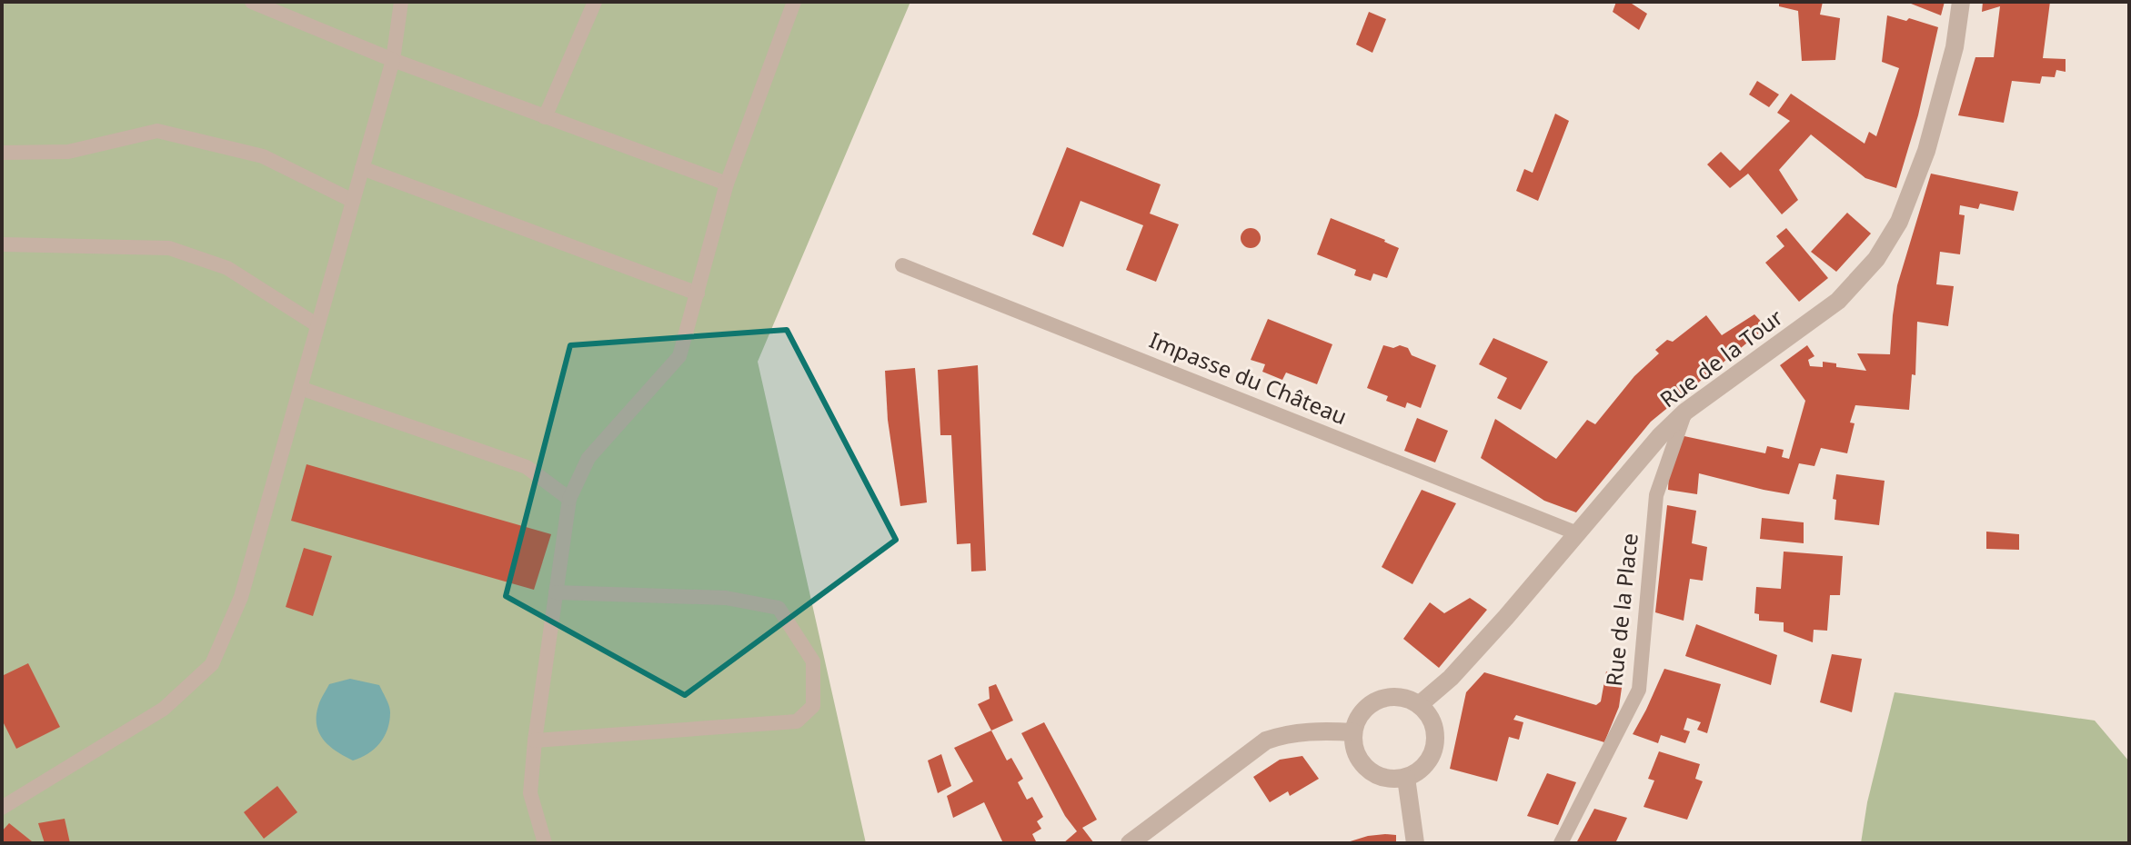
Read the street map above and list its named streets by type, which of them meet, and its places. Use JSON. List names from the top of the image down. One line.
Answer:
{"streets":{"street":["Rue de la Tour"],"lane":["Impasse du Château","Rue de la Place"]},"crossings":[["Rue de la Tour","Impasse du Château"],["Rue de la Tour","Rue de la Place"]]}
